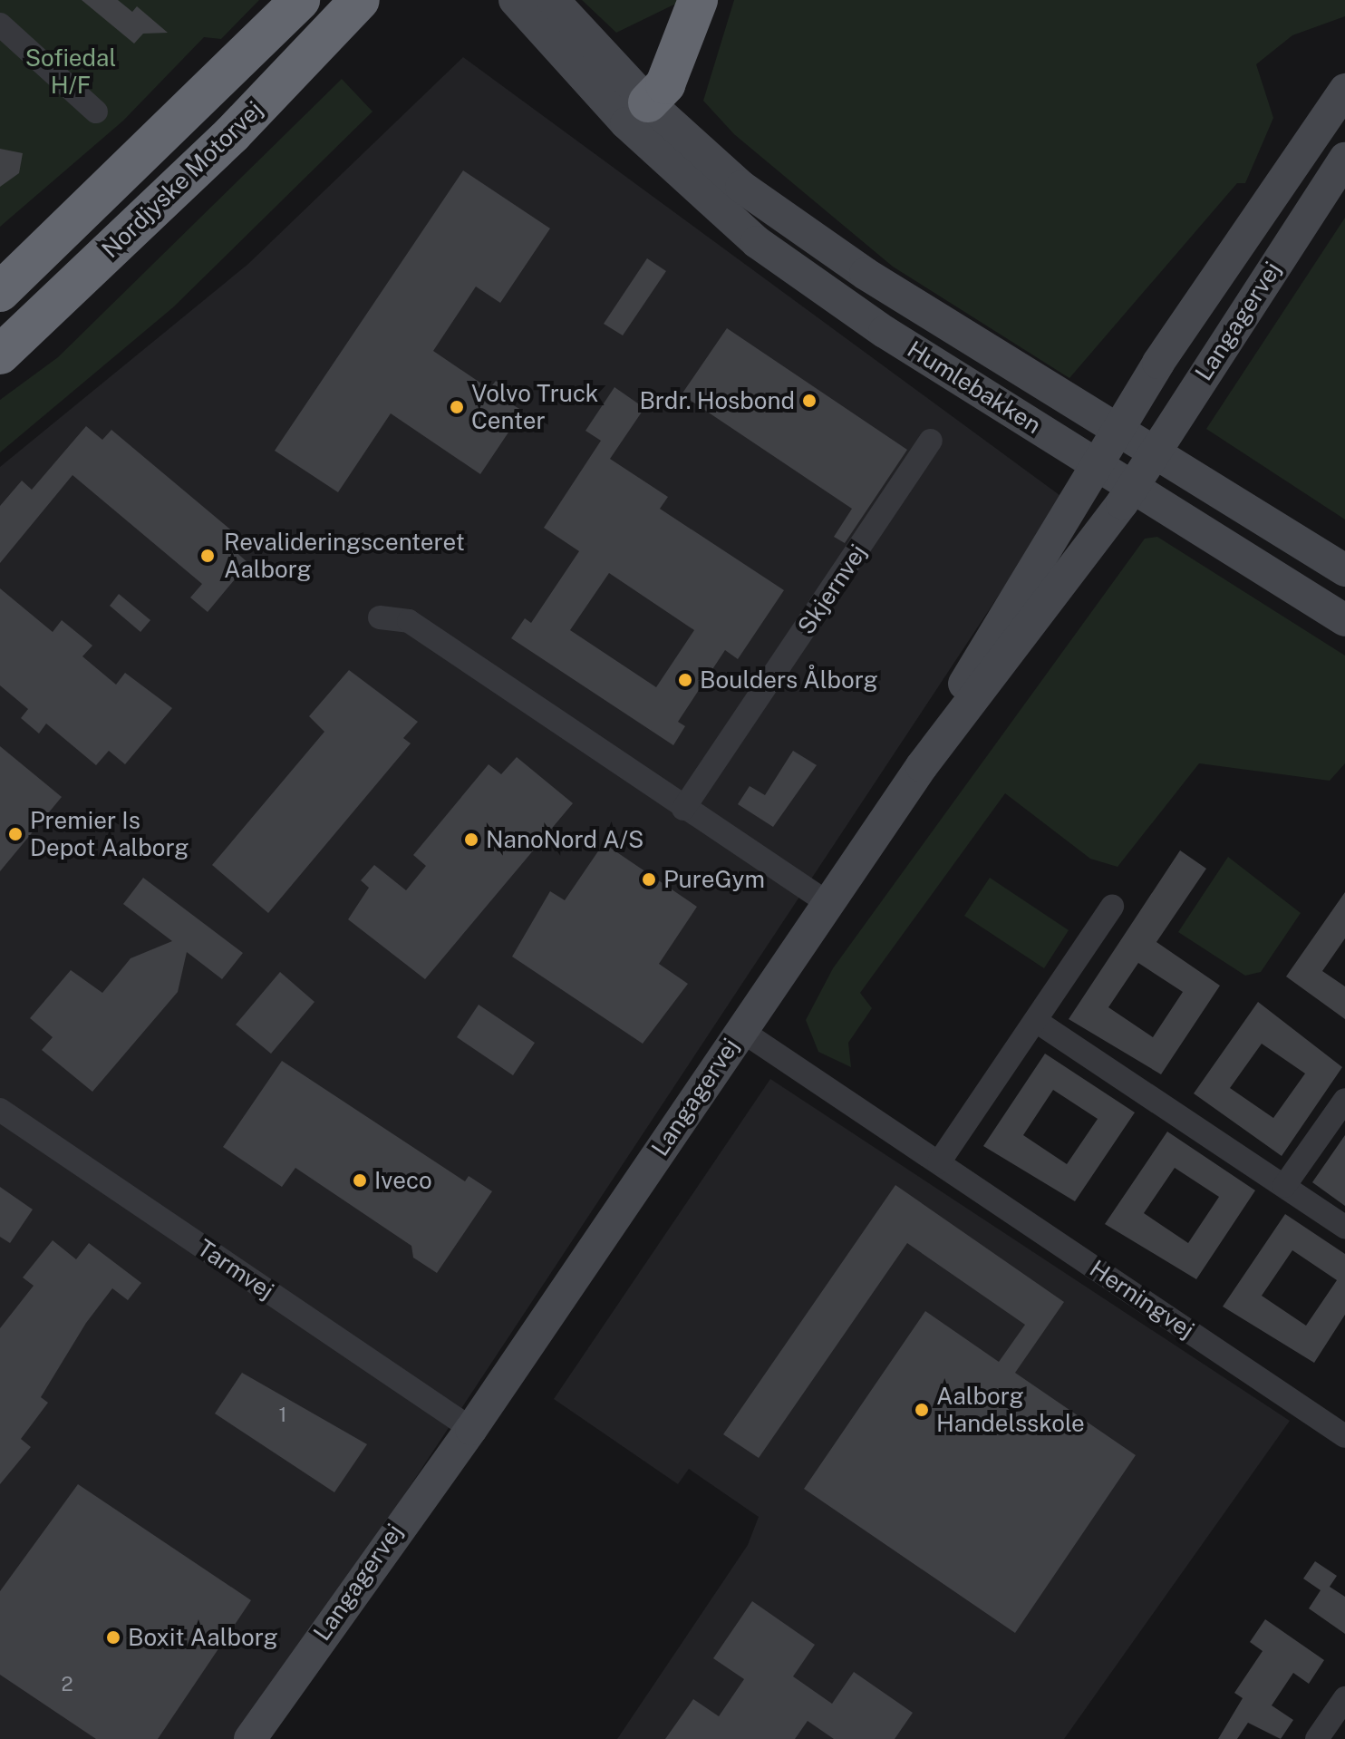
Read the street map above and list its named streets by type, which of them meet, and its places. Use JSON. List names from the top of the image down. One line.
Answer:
{"streets":{"highway":["Nordjyske Motorvej"],"street":["Langagervej","Humlebakken","Skjernvej","Tarmvej","Herningvej"]},"crossings":[["Langagervej","Humlebakken"],["Langagervej","Tarmvej"],["Langagervej","Herningvej"]],"parks":["Sofiedal H/F"],"places":["Brdr. Hosbond","Volvo Truck Center","Revalideringscenteret Aalborg","Boulders Ålborg","Premier Is Depot Aalborg","NanoNord A/S","PureGym","Iveco","Aalborg Handelsskole","Boxit Aalborg"],"house_numbers":["1","2"]}
